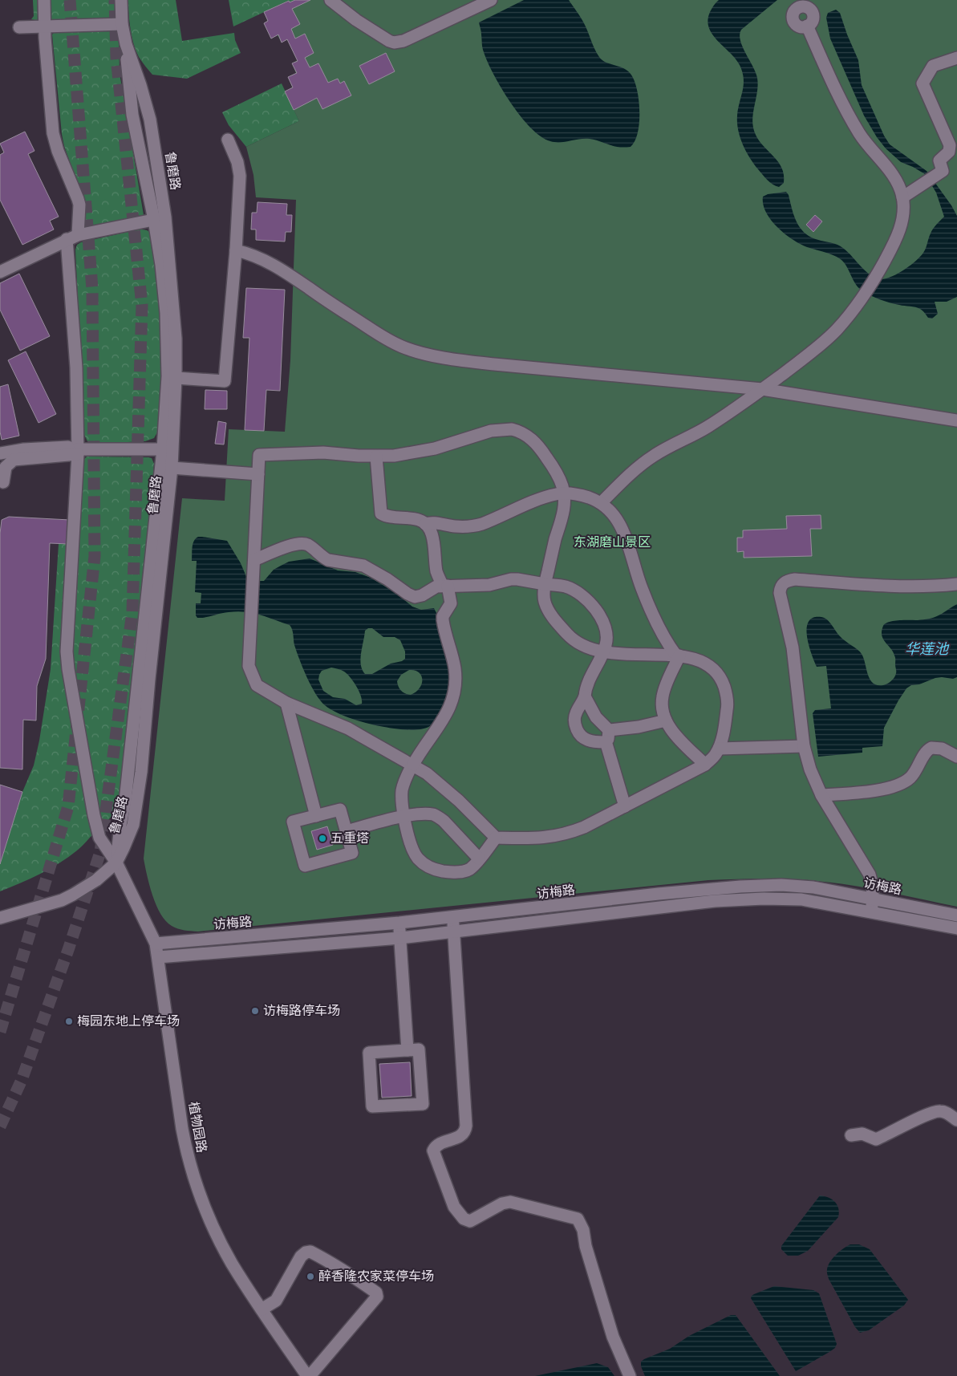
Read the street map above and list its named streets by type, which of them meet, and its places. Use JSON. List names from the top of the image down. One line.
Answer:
{"streets":{"street":["鲁磨路","访梅路","植物园路"]},"crossings":[["鲁磨路","植物园路"],["访梅路","植物园路"]],"water":["华莲池"],"parks":["东湖磨山景区"],"places":["五重塔","访梅路停车场","梅园东地上停车场","醉香隆农家菜停车场"]}
